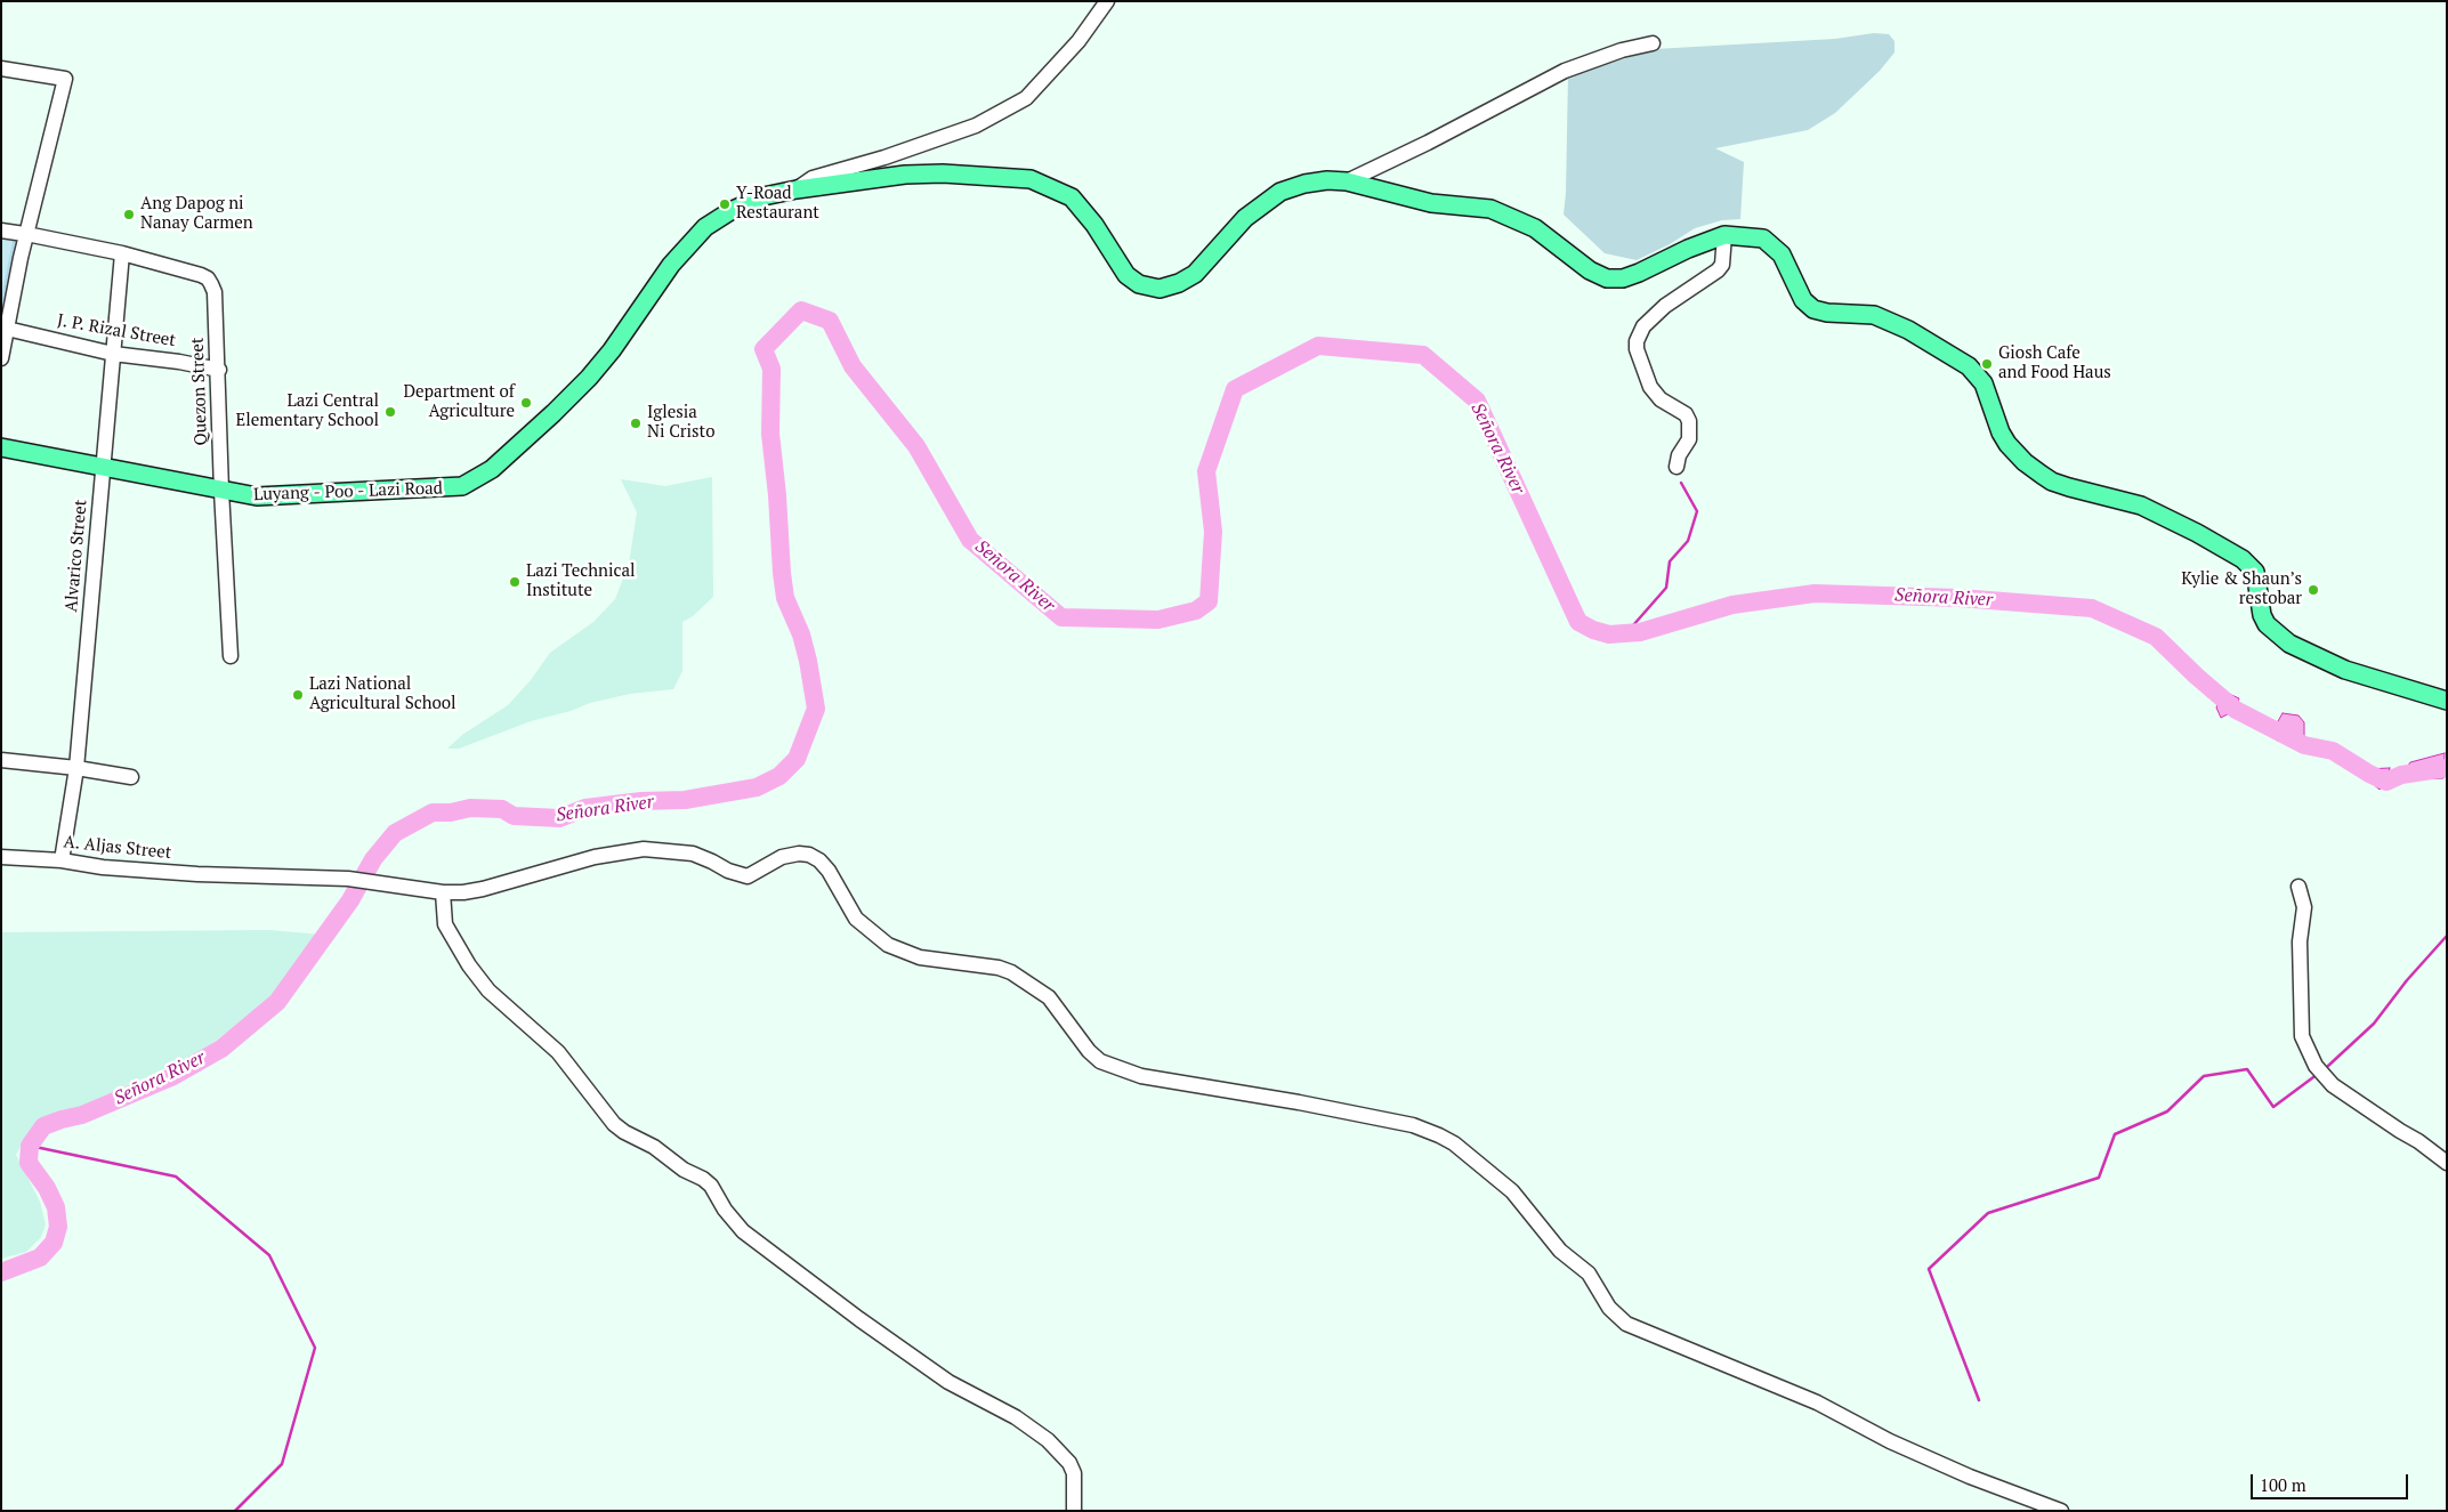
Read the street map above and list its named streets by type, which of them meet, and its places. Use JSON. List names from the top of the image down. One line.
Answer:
{"streets":{"main road":["Luyang - Poo - Lazi Road"],"street":["J. P. Rizal Street","Quezon Street","Alvarico Street","A. Aljas Street"]},"crossings":[["J. P. Rizal Street","Quezon Street"],["J. P. Rizal Street","Alvarico Street"],["Quezon Street","Luyang - Poo - Lazi Road"],["Quezon Street","Alvarico Street"],["Luyang - Poo - Lazi Road","Alvarico Street"],["Alvarico Street","A. Aljas Street"]],"water":["Señora River"],"places":["Y-Road Restaurant","Ang Dapog ni Nanay Carmen","Giosh Cafe and Food Haus","Department of Agriculture","Lazi Central Elementary School","Iglesia Ni Cristo","Lazi Technical Institute","Kylie & Shaun’s restobar","Lazi National Agricultural School"],"scale_bar":"100 m"}
